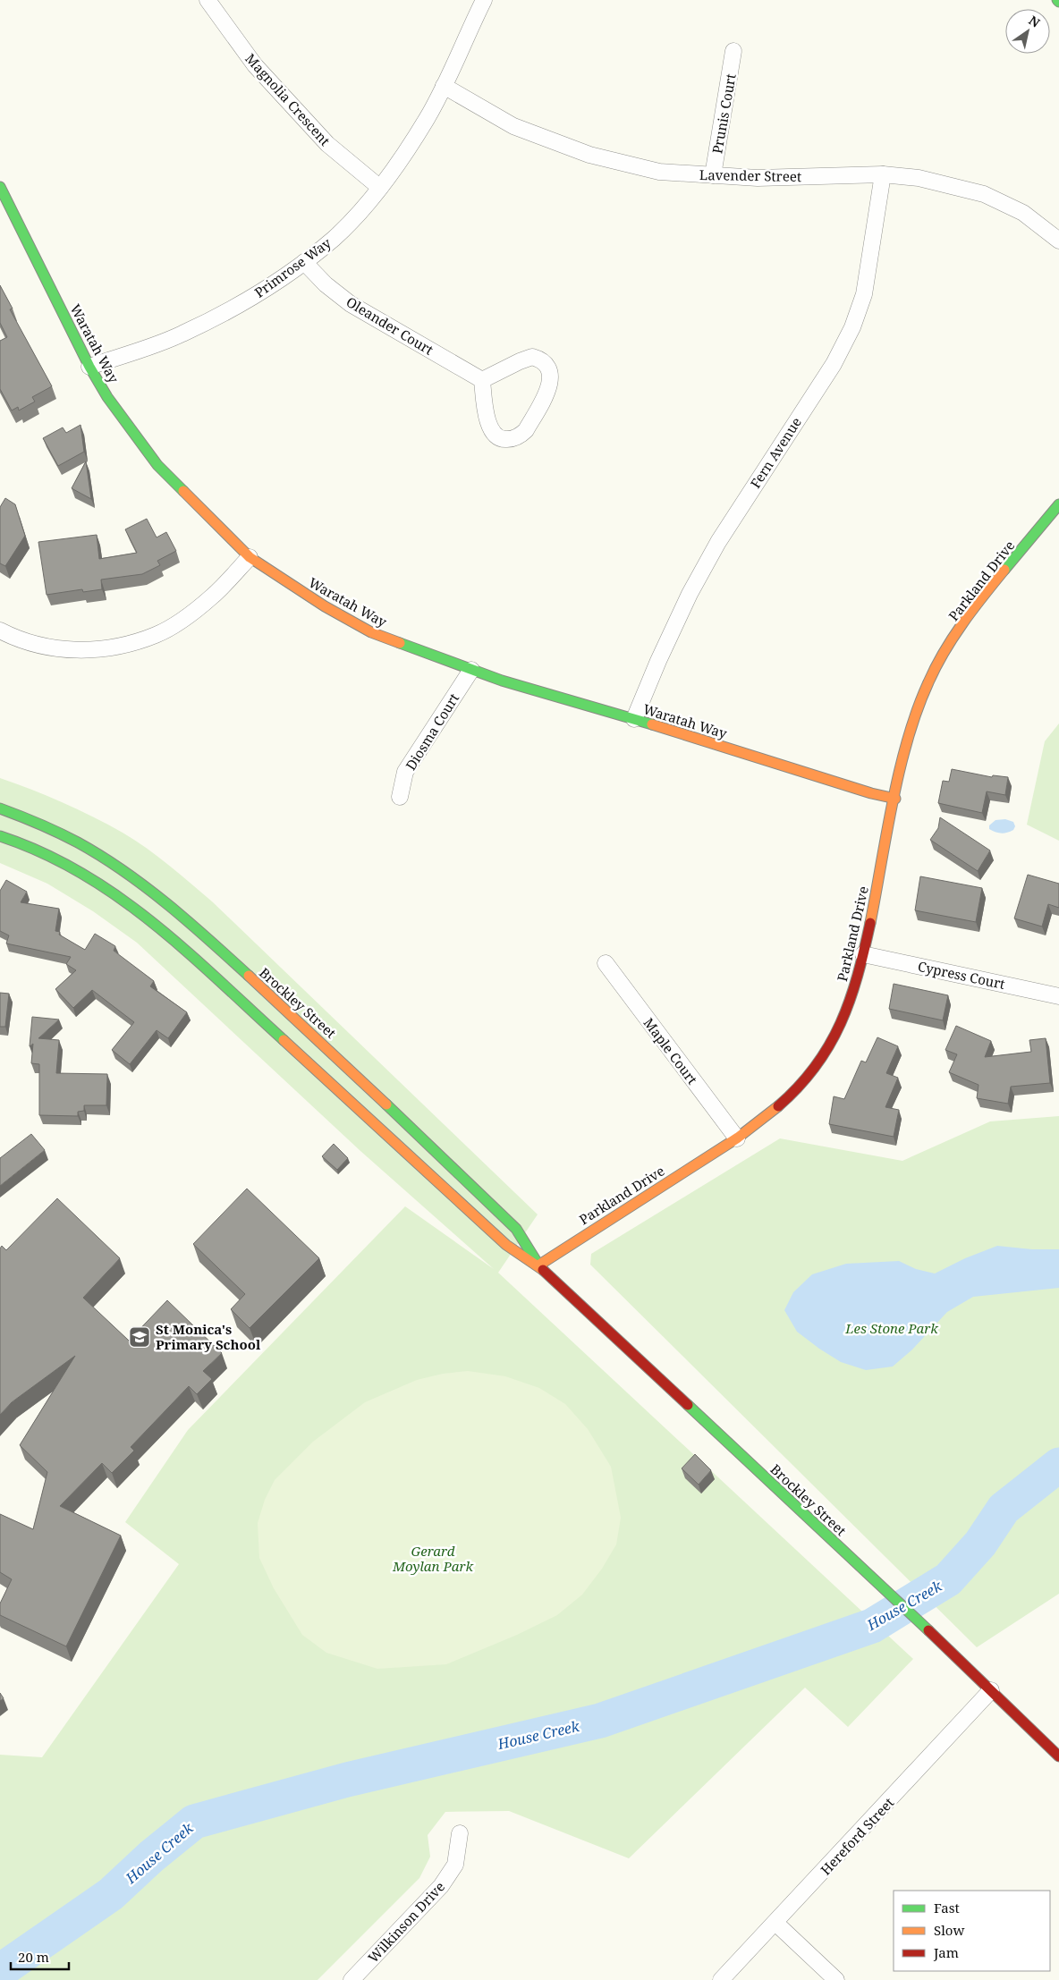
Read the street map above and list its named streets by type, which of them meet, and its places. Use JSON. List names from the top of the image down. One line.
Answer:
{"streets":{"main road":["Waratah Way","Parkland Drive","Brockley Street"],"street":["Magnolia Crescent","Prunis Court","Lavender Street","Primrose Way","Oleander Court","Fern Avenue","Diosma Court","Cypress Court","Maple Court","Hereford Street","Wilkinson Drive"]},"crossings":[["Magnolia Crescent","Primrose Way"],["Prunis Court","Lavender Street"],["Lavender Street","Primrose Way"],["Lavender Street","Fern Avenue"],["Primrose Way","Oleander Court"],["Primrose Way","Waratah Way"],["Waratah Way","Fern Avenue"],["Waratah Way","Parkland Drive"],["Waratah Way","Diosma Court"],["Parkland Drive","Cypress Court"],["Parkland Drive","Brockley Street"],["Parkland Drive","Maple Court"],["Brockley Street","Hereford Street"]],"water":["House Creek"],"parks":["Les Stone Park","Gerard Moylan Park"],"places":{"school or university":["St Monica's Primary School"]},"legend":["Fast","Slow","Jam"],"scale_bar":"20 m","north":"top right"}
